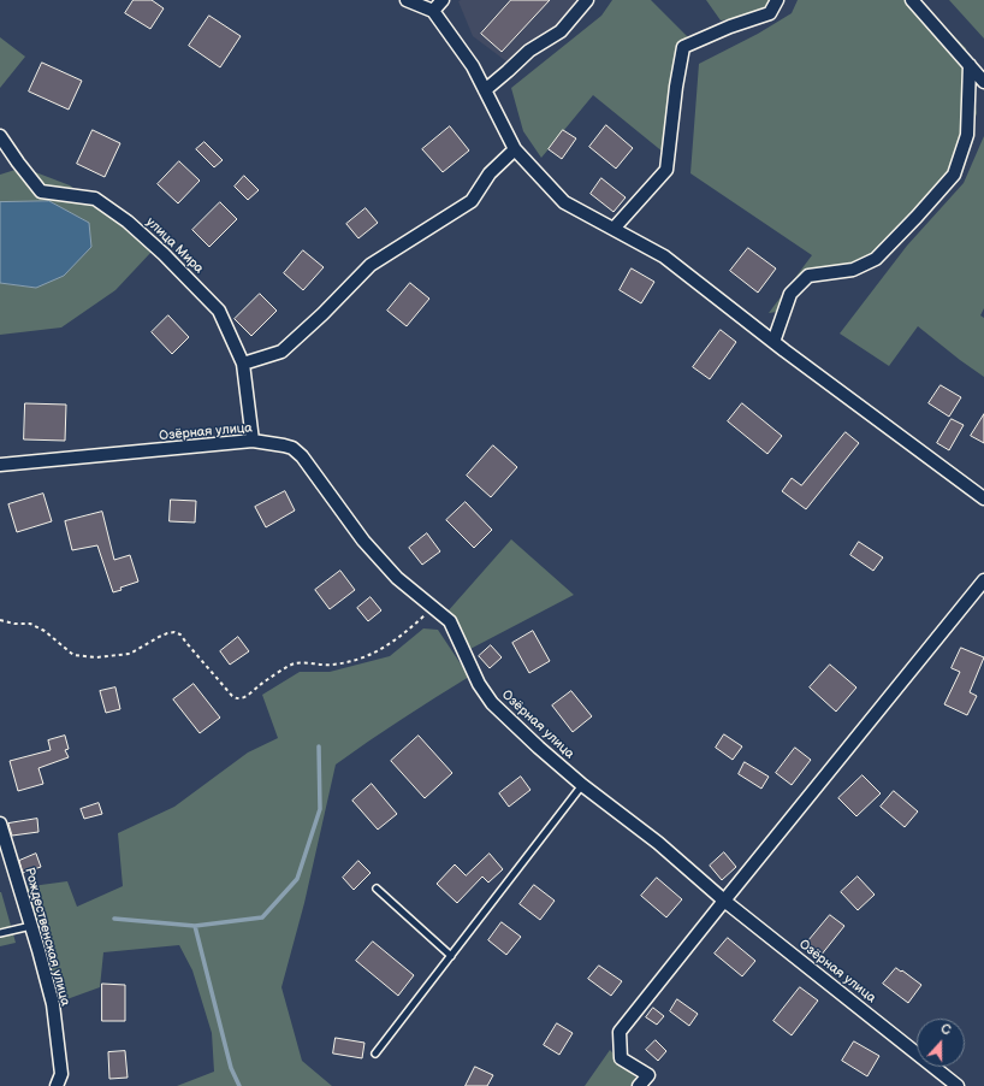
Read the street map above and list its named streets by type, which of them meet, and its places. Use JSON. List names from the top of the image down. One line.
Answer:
{"streets":{"street":["улица Мира","Озёрная улица","Рождественская улица"]},"crossings":[["улица Мира","Озёрная улица"]],"north":"top"}
